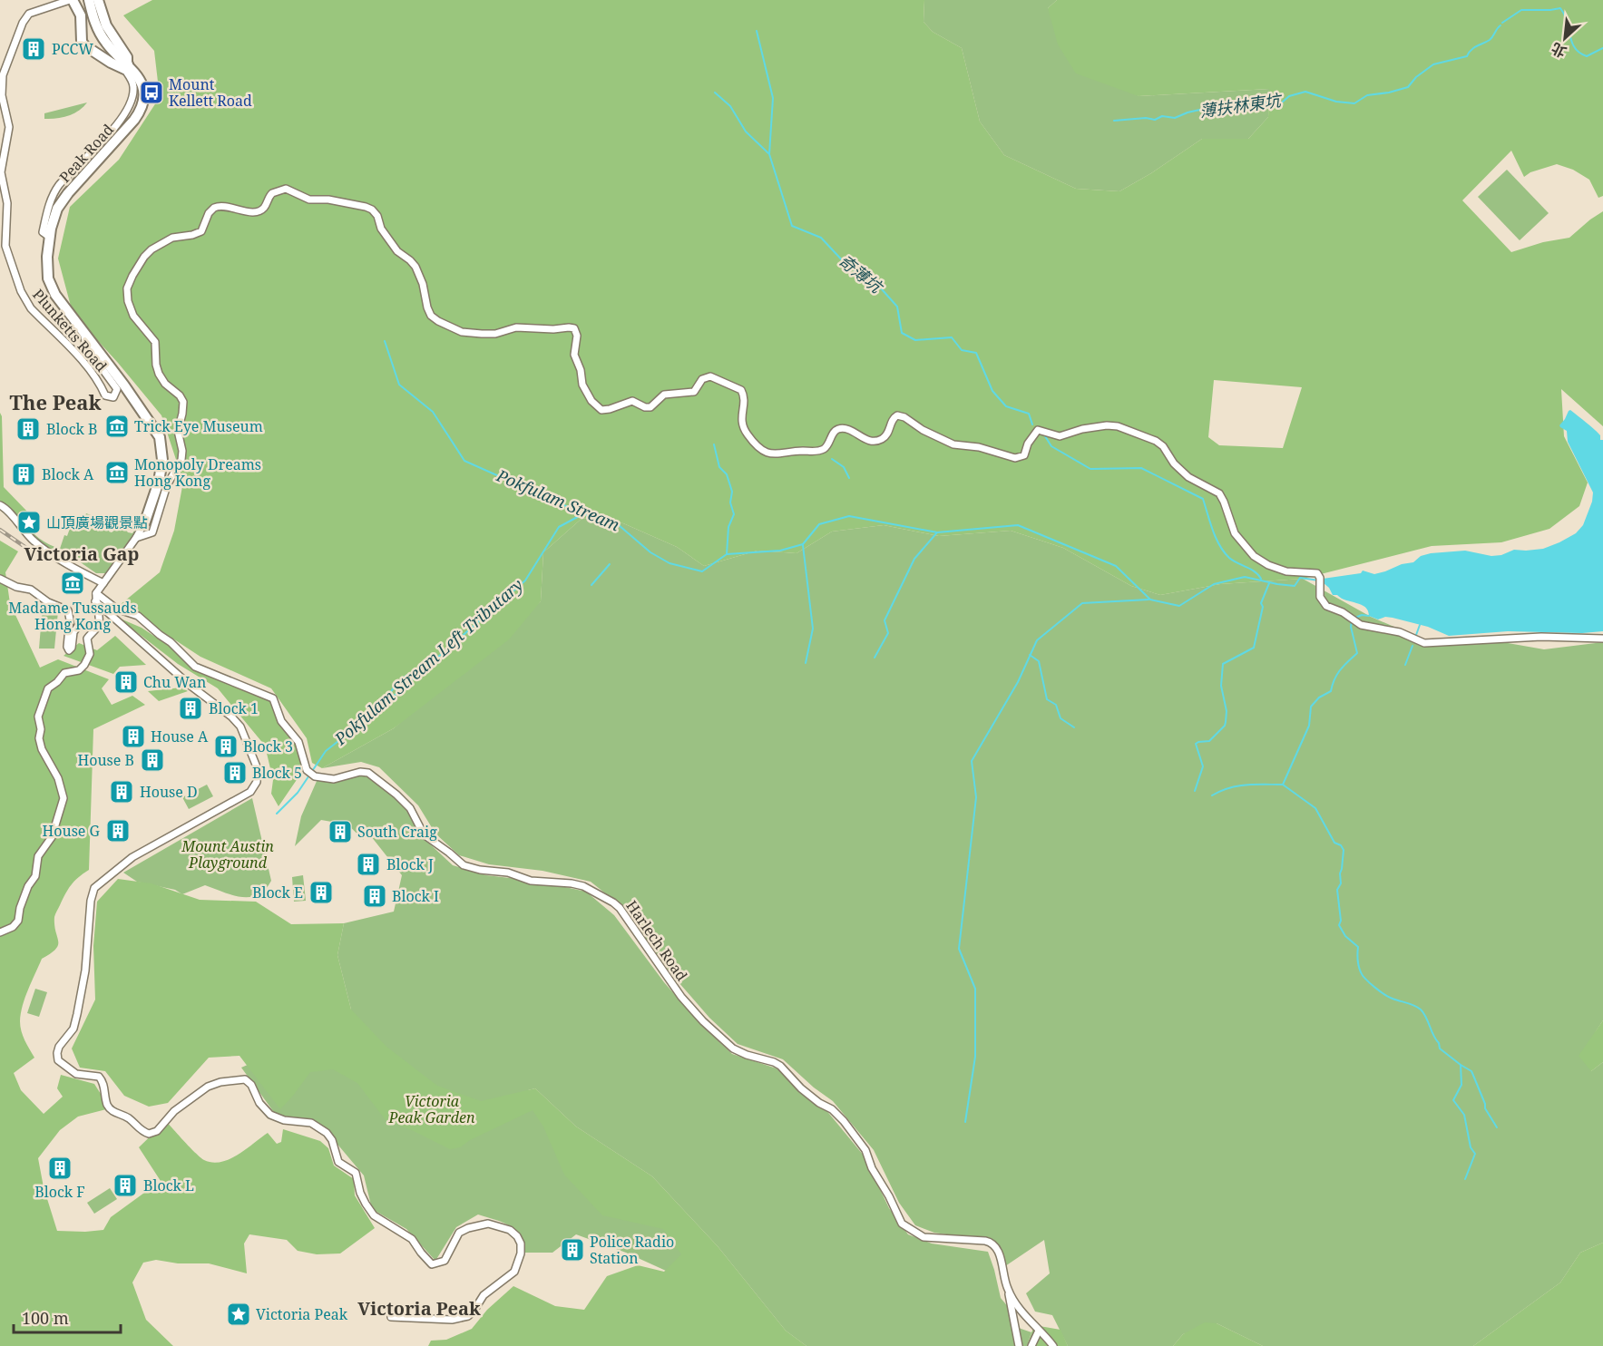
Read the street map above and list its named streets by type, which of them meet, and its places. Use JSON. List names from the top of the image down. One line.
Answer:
{"streets":{"main road":["Peak Road"],"street":["Plunketts Road","Harlech Road"]},"crossings":[["Peak Road","Plunketts Road"],["Peak Road","Harlech Road"]],"districts":["The Peak","Victoria Gap","Victoria Peak"],"water":["薄扶林東坑","奇薄坑","Pokfulam Stream","Pokfulam Stream Left Tributary"],"parks":["Mount Austin Playground","Victoria Peak Garden"],"places":{"building":["PCCW","Block B","Block A","Chu Wan","Block 1","House A","Block 3","House B","Block 5","House D","House G","South Craig","Block J","Block E","Block I","Block F","Block L","Police Radio Station"],"bus stop":["Mount Kellett Road"],"museum":["Trick Eye Museum","Monopoly Dreams Hong Kong","Madame Tussauds Hong Kong"],"place":["山頂廣場觀景點","Victoria Peak"]},"scale_bar":"100 m","north":"bottom left"}
